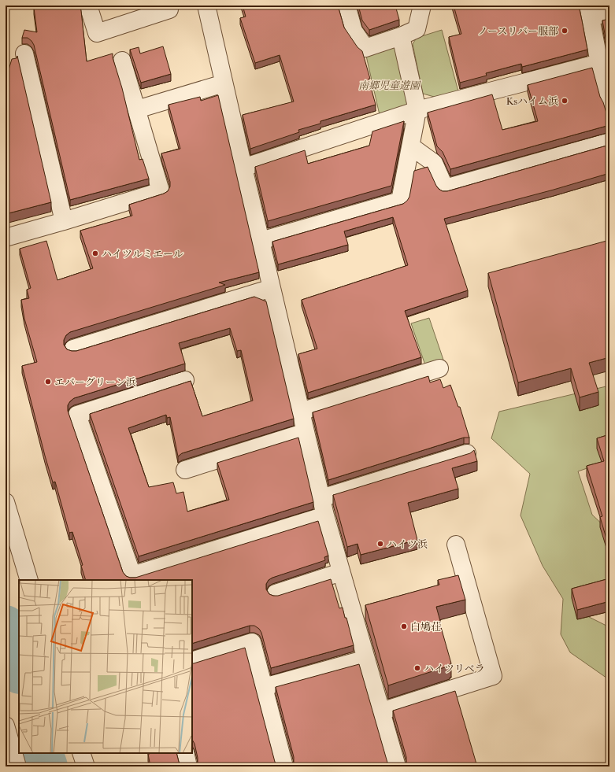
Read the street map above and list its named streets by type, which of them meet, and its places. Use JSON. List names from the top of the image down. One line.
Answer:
{"parks":["南郷児童遊園"],"places":["ノースリバー服部","Ksハイム浜","ハイツルミエール","エバーグリーン浜","ハイツ浜","白鳩荘","ハイツリベラ"]}
